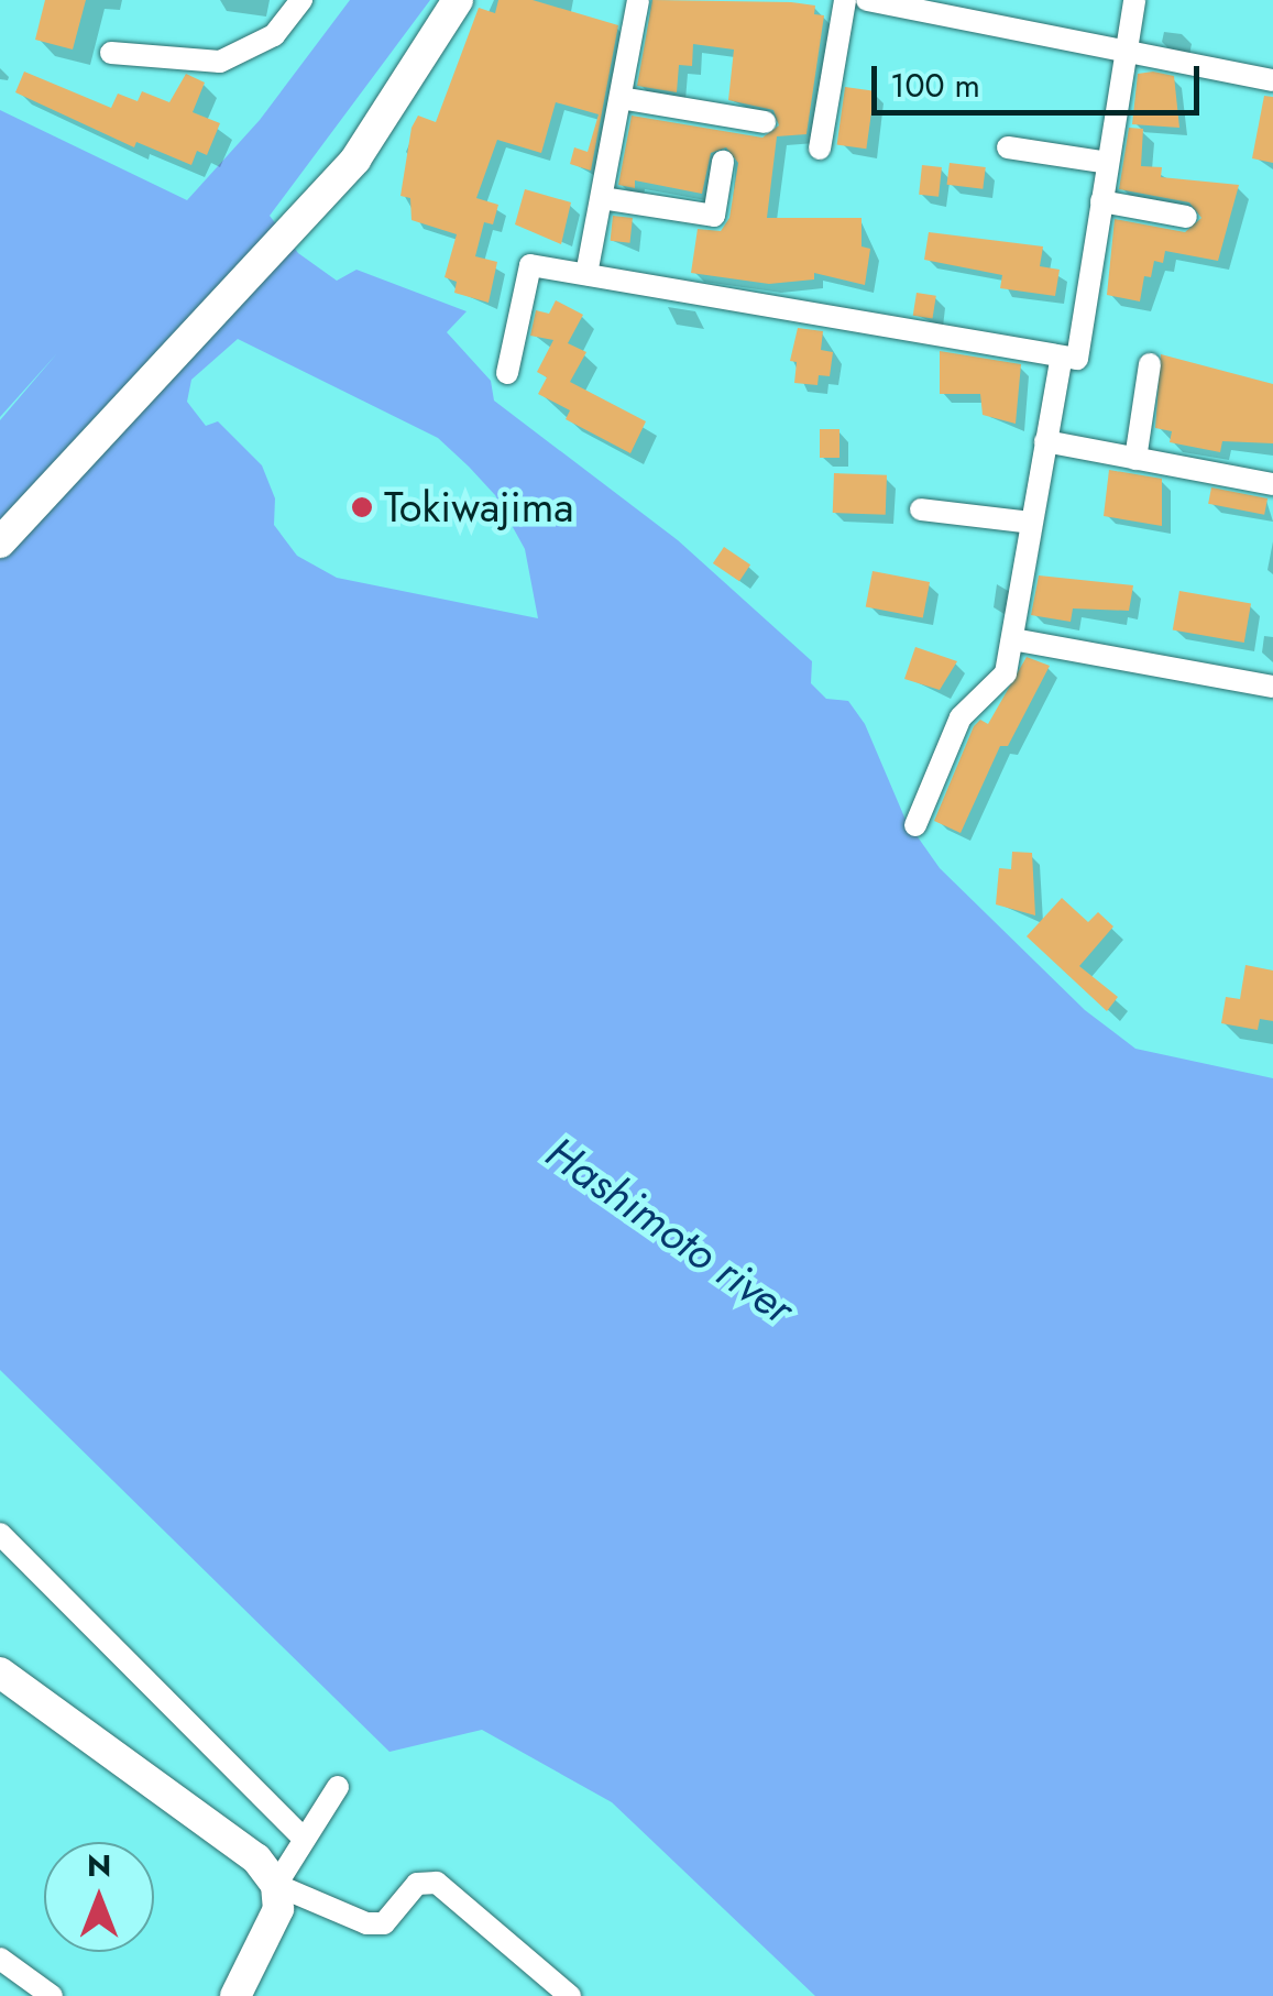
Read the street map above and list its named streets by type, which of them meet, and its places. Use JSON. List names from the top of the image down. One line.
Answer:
{"water":["Hashimoto river"],"places":["Tokiwajima"],"scale_bar":"100 m","north":"top"}
